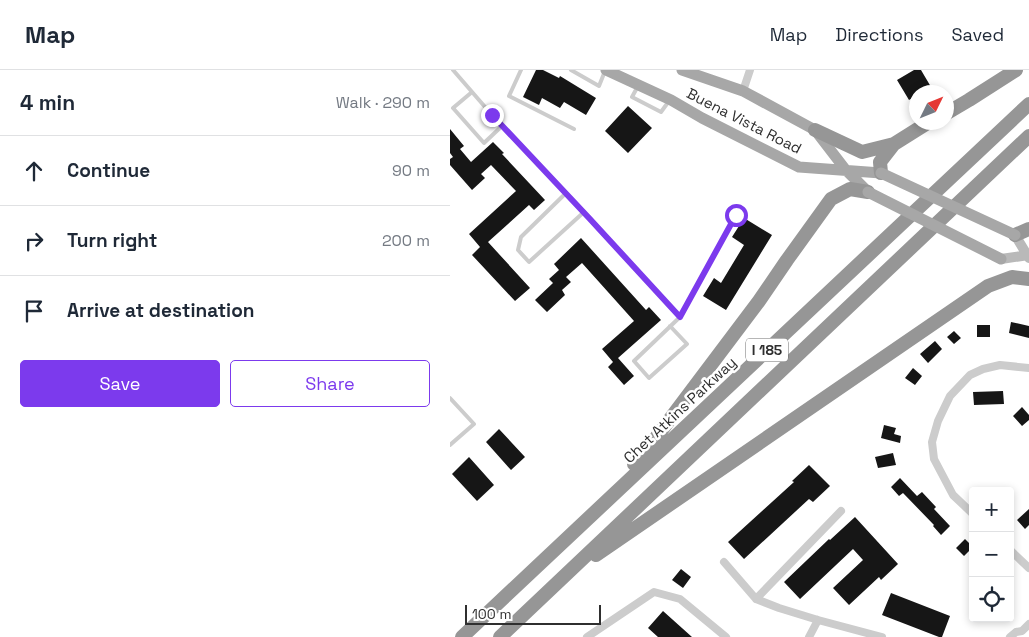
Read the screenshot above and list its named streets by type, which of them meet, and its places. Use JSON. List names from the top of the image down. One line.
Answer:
{"streets":{"highway":["I 185","Chet Atkins Parkway"],"main road":["Buena Vista Road"]},"scale_bar":"100 m","north":"top right","page":{"header":"Map","nav":["Map","Directions","Saved"],"heading":["4 min","Walk · 290 m"],"list":[["Continue","90 m"],["Turn right","200 m"],"Arrive at destination"],"buttons":["Save","Share"],"map_buttons":["+","−"],"scale":"100 m"}}
